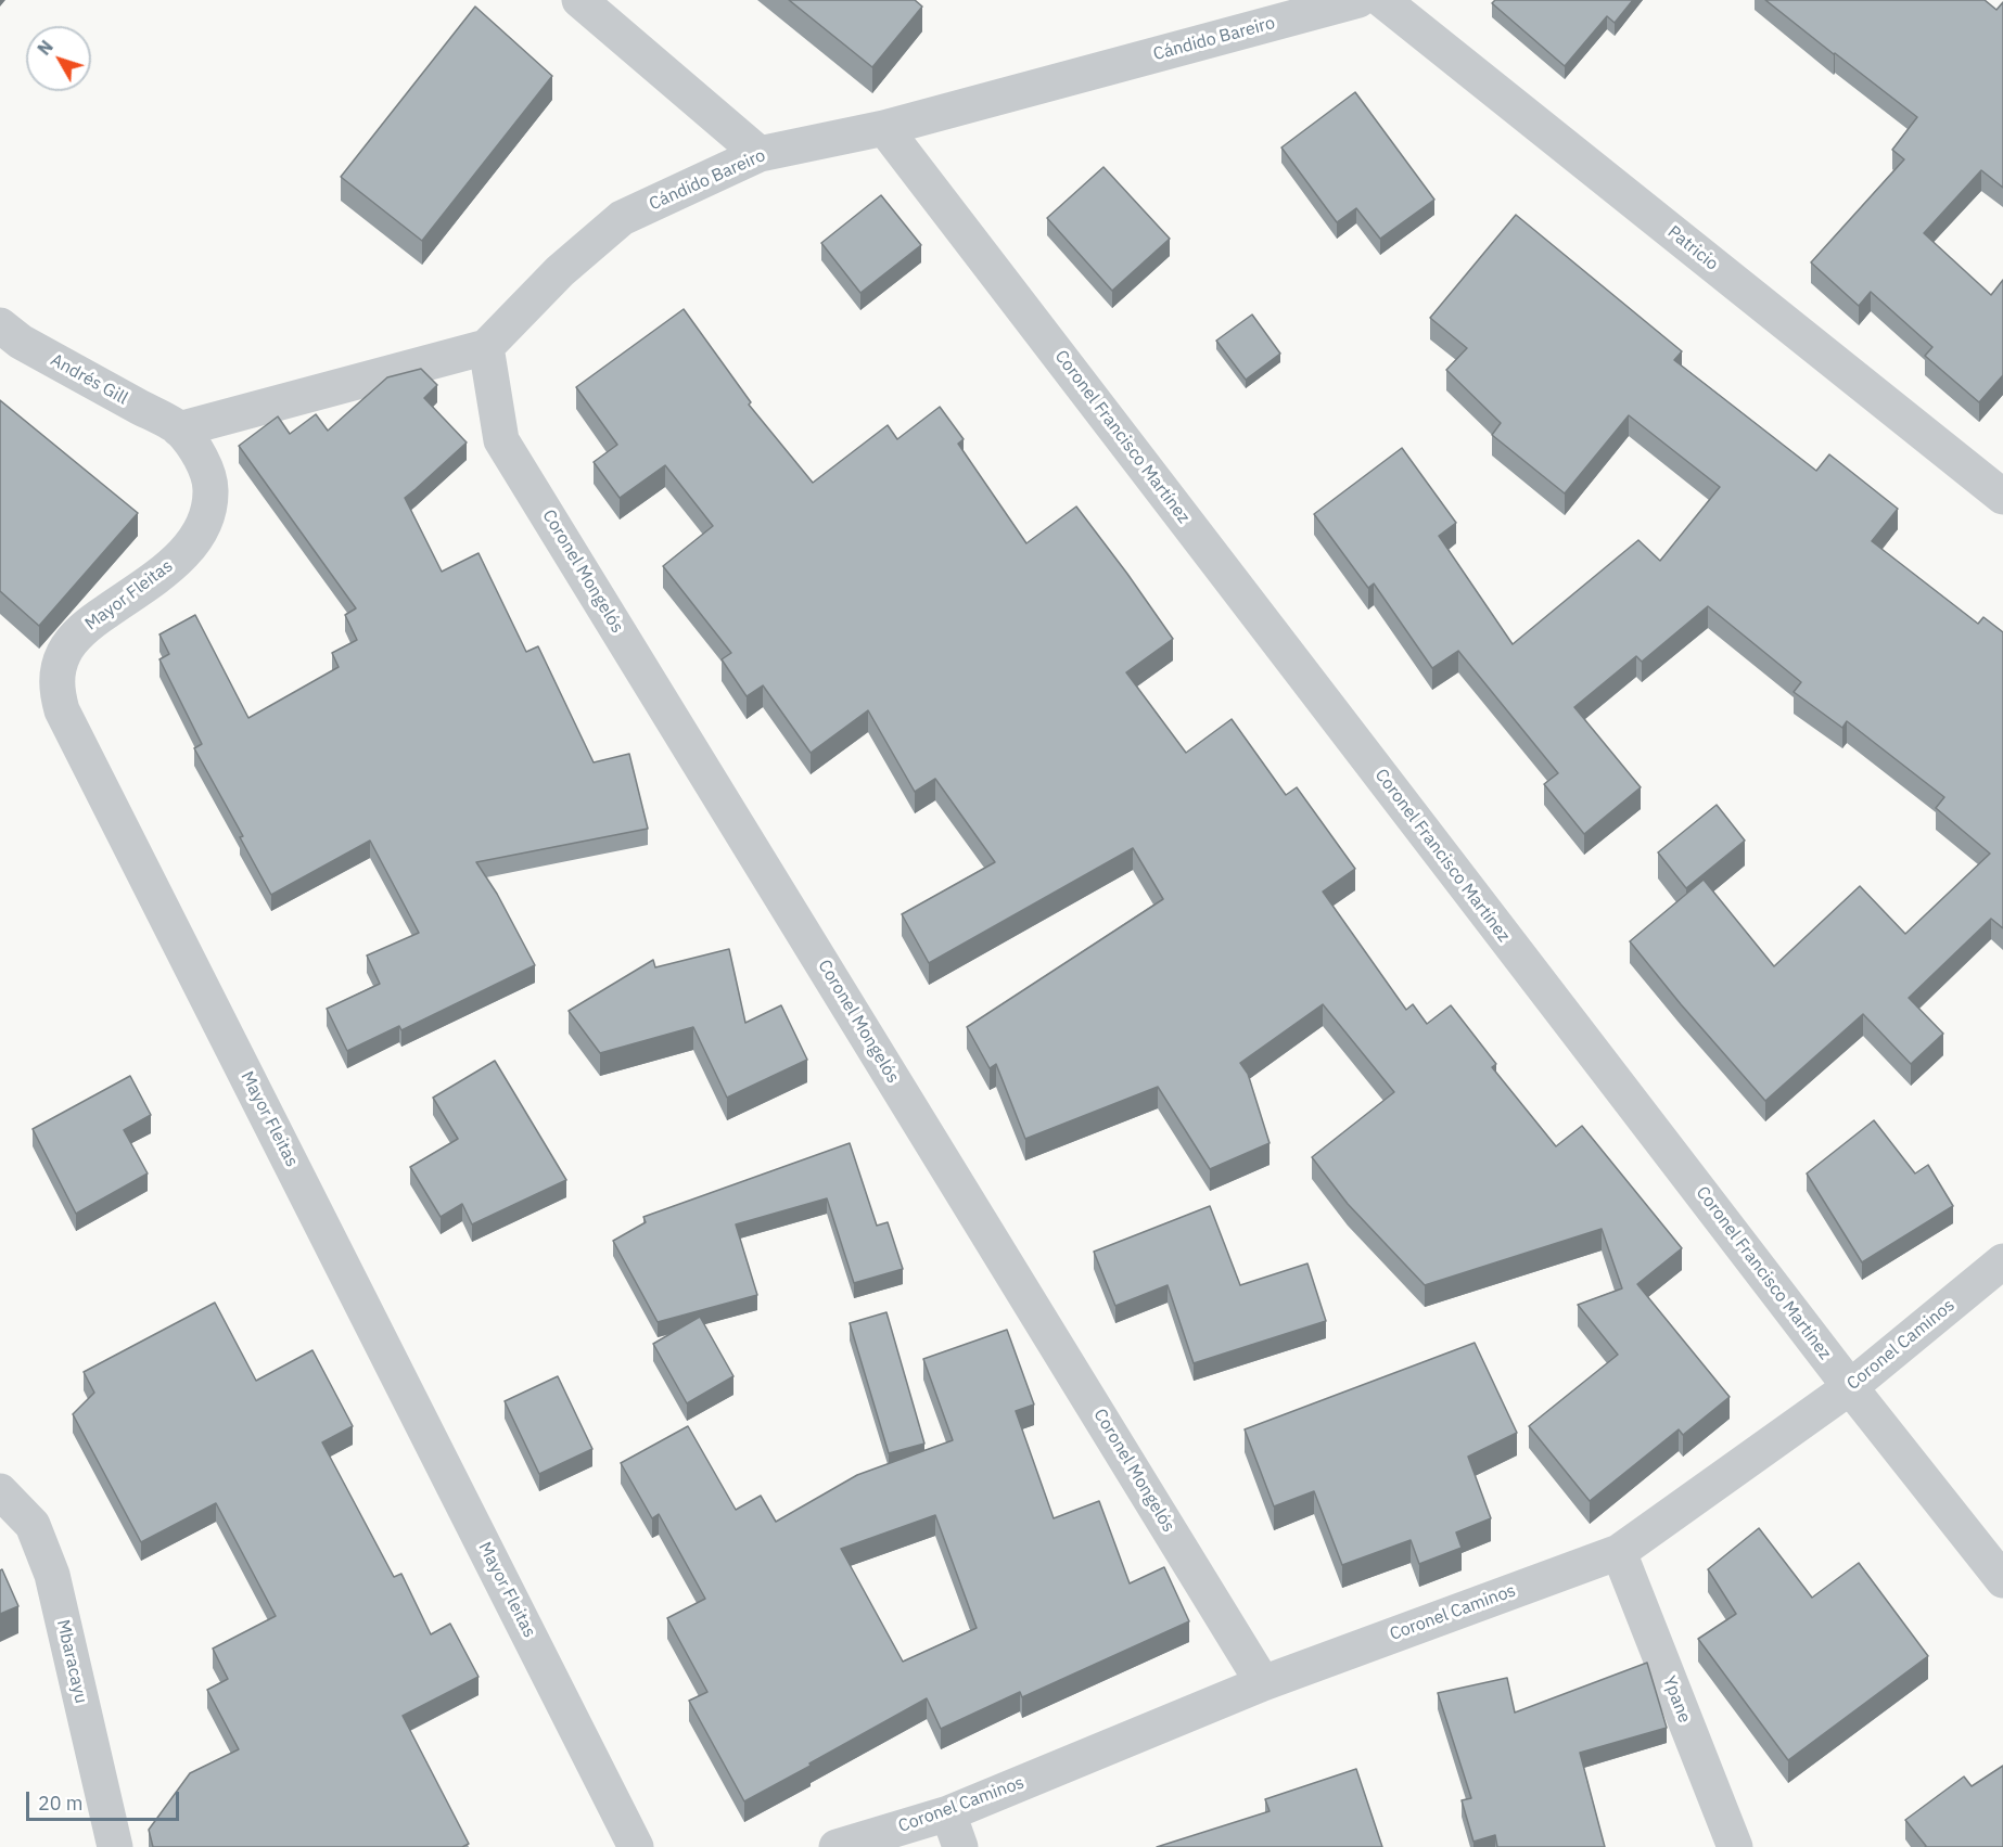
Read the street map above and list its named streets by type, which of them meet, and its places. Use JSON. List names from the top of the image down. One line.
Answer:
{"streets":{"street":["Cándido Bareiro","Patricio","Andrés Gill","Coronel Francisco Martínez","Coronel Mongelós","Mayor Fleitas","Coronel Caminos","Mbaracayu","Ypane"]},"crossings":[["Cándido Bareiro","Coronel Francisco Martínez"],["Cándido Bareiro","Coronel Mongelós"],["Andrés Gill","Mayor Fleitas"],["Coronel Francisco Martínez","Coronel Caminos"],["Coronel Mongelós","Coronel Caminos"],["Coronel Caminos","Ypane"]],"scale_bar":"20 m","north":"top left"}
